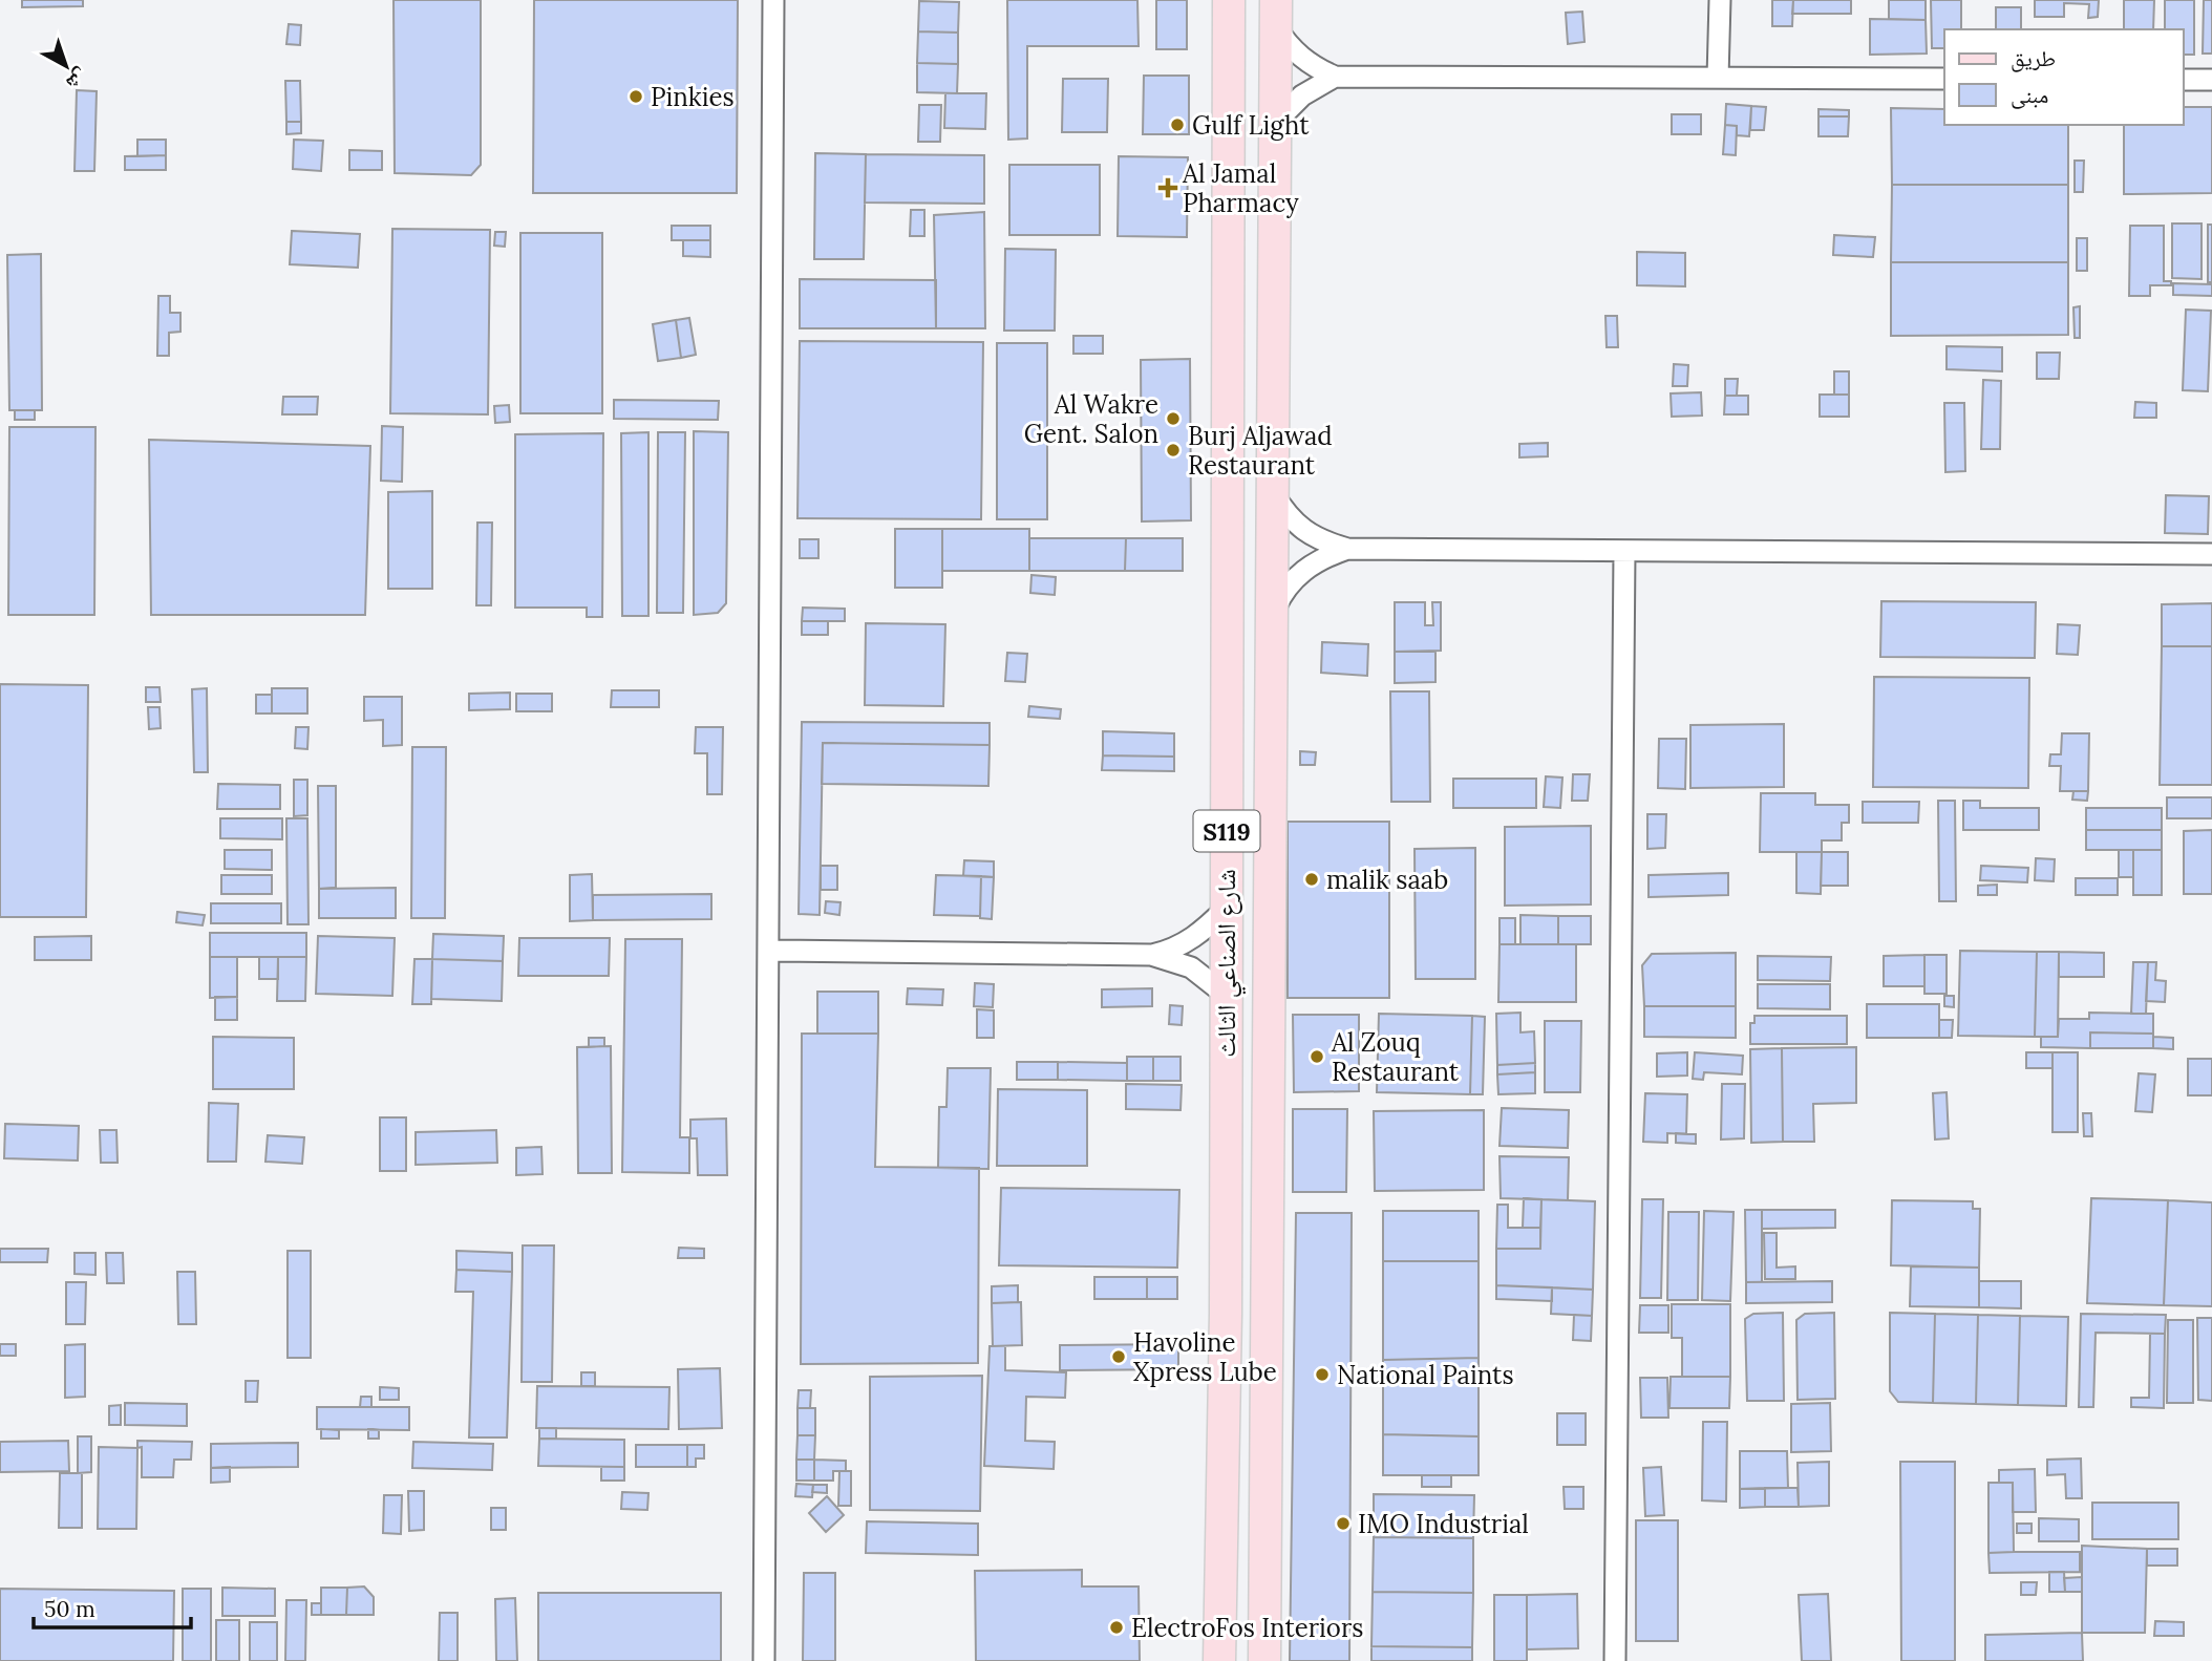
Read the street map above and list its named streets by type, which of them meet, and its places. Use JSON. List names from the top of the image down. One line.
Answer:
{"streets":{"main road":["S119","شارع الصناعي الثالث"]},"places":{"other":["Pinkies","Gulf Light","Al Wakre Gent. Salon","Burj Aljawad Restaurant","malik saab","Al Zouq Restaurant","Havoline Xpress Lube","National Paints","IMO Industrial","ElectroFos Interiors"],"health":["Al Jamal Pharmacy"]},"legend":["طريق","مبنى"],"scale_bar":"50 m","north":"bottom right"}
